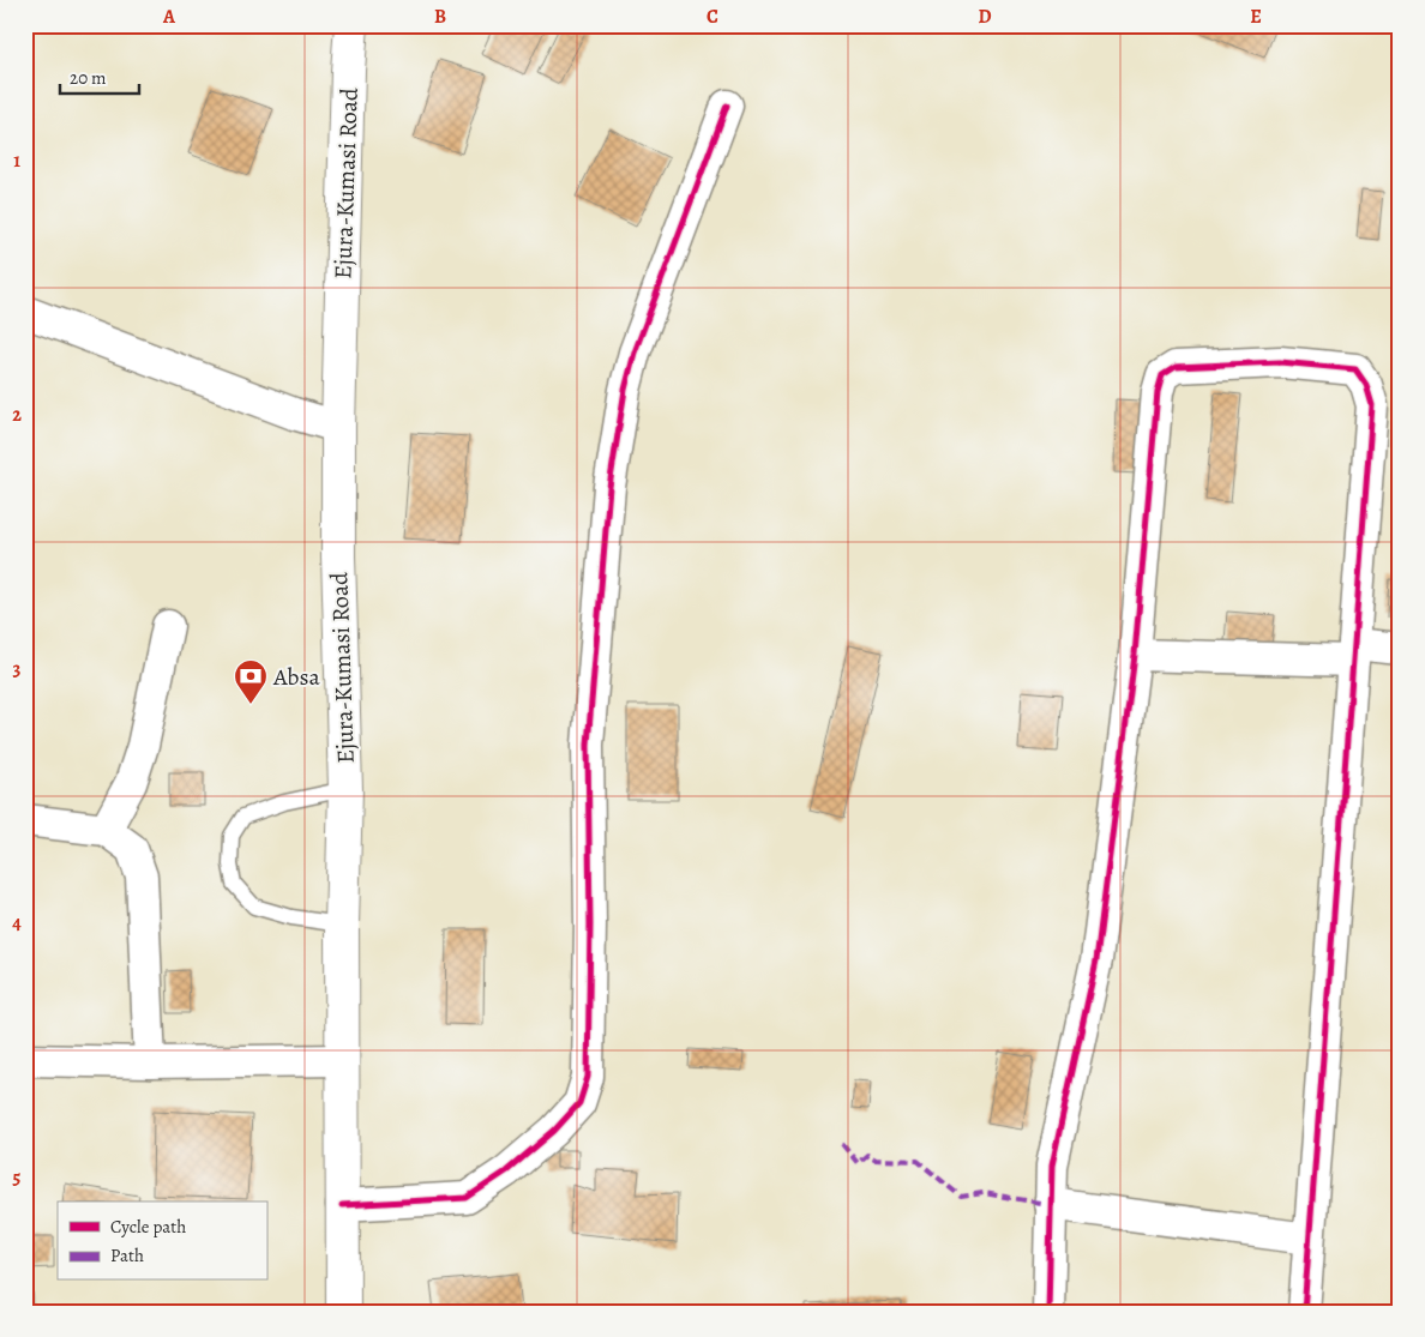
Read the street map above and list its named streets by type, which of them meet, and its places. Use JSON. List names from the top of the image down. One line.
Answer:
{"streets":{"main road":["Ejura-Kumasi Road"]},"places":{"bank":["Absa"]},"legend":["Cycle path","Path"],"scale_bar":"20 m","grid":{"columns":["A","B","C","D","E"],"rows":["1","2","3","4","5"]}}
